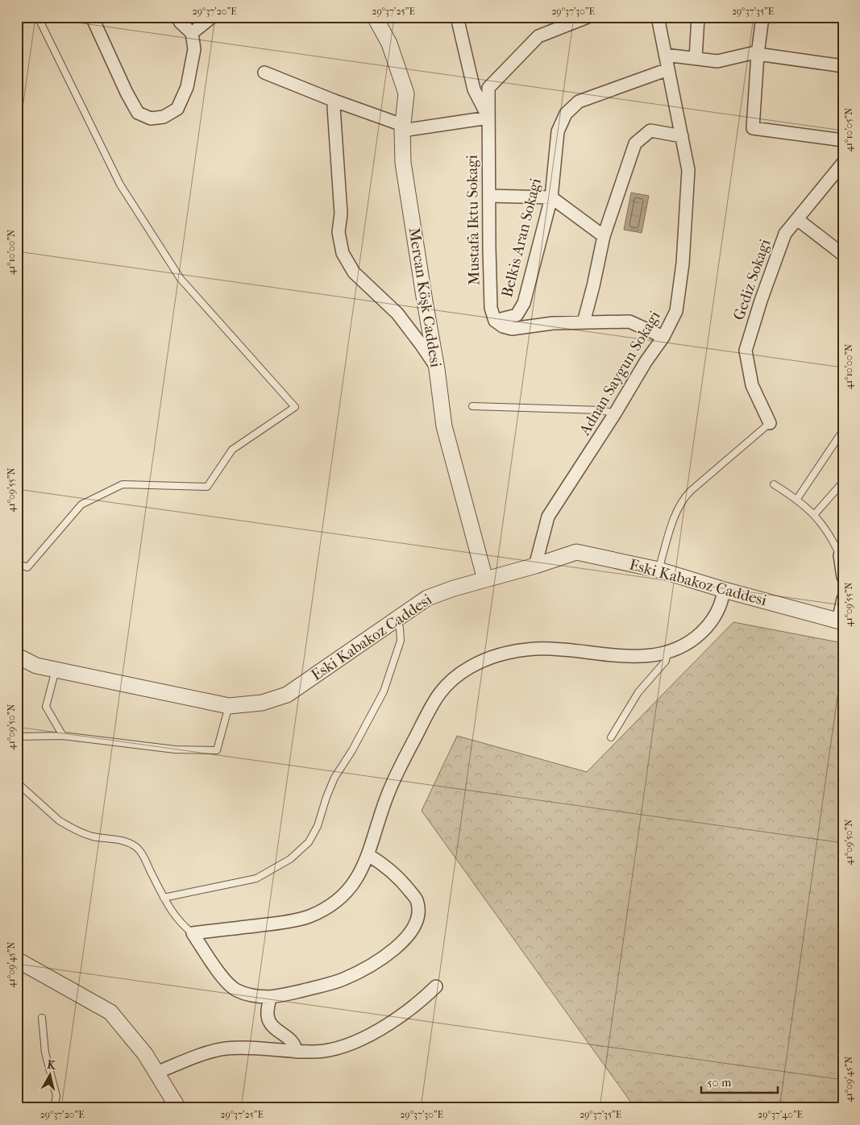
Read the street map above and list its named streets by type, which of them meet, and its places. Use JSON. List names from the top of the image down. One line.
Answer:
{"streets":{"street":["Mustafa Iktu Sokagi","Belkis Aran Sokagi","Gediz Sokagi","Mercan Köşk Caddesi","Adnan Saygun Sokagi","Eski Kabakoz Caddesi"]},"crossings":[["Mustafa Iktu Sokagi","Belkis Aran Sokagi"],["Belkis Aran Sokagi","Adnan Saygun Sokagi"],["Mercan Köşk Caddesi","Eski Kabakoz Caddesi"],["Adnan Saygun Sokagi","Eski Kabakoz Caddesi"]],"scale_bar":"50 m","north":"top","coordinates":["29°37'20\"E","29°37'25\"E","29°37'30\"E","29°37'35\"E","41°10'05\"N","41°10'00\"N","41°09'55\"N","41°09'50\"N","41°09'45\"N","29°37'40\"E"]}
